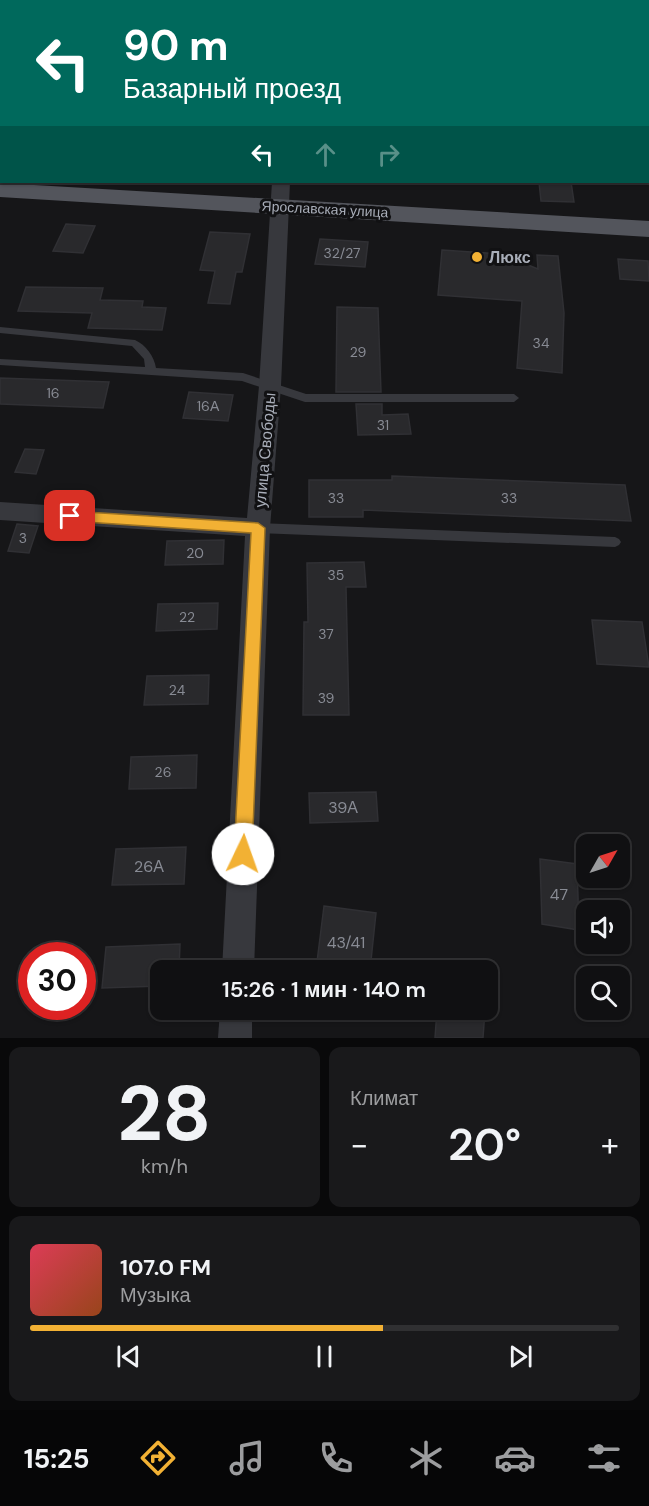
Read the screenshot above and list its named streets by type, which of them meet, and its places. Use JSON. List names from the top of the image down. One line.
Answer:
{"streets":{"main road":["Ярославская улица"],"street":["улица Свободы"]},"crossings":[["Ярославская улица","улица Свободы"]],"places":["Люкс"],"house_numbers":["32/27","34","29","16","16А","31","33","33","3","20","35","22","37","24","39","26","39А","26А","47","43/41"],"north":"top right","page":{"turn":["90 m","Базарный проезд"],"limit":"30","trip":"15:26 · 1 мин · 140 m","tile":[["28","km/h"],"Климат"],"heat":["−","20°","+"],"song":["107.0 FM","Музыка"],"tabs":"15:25"}}
